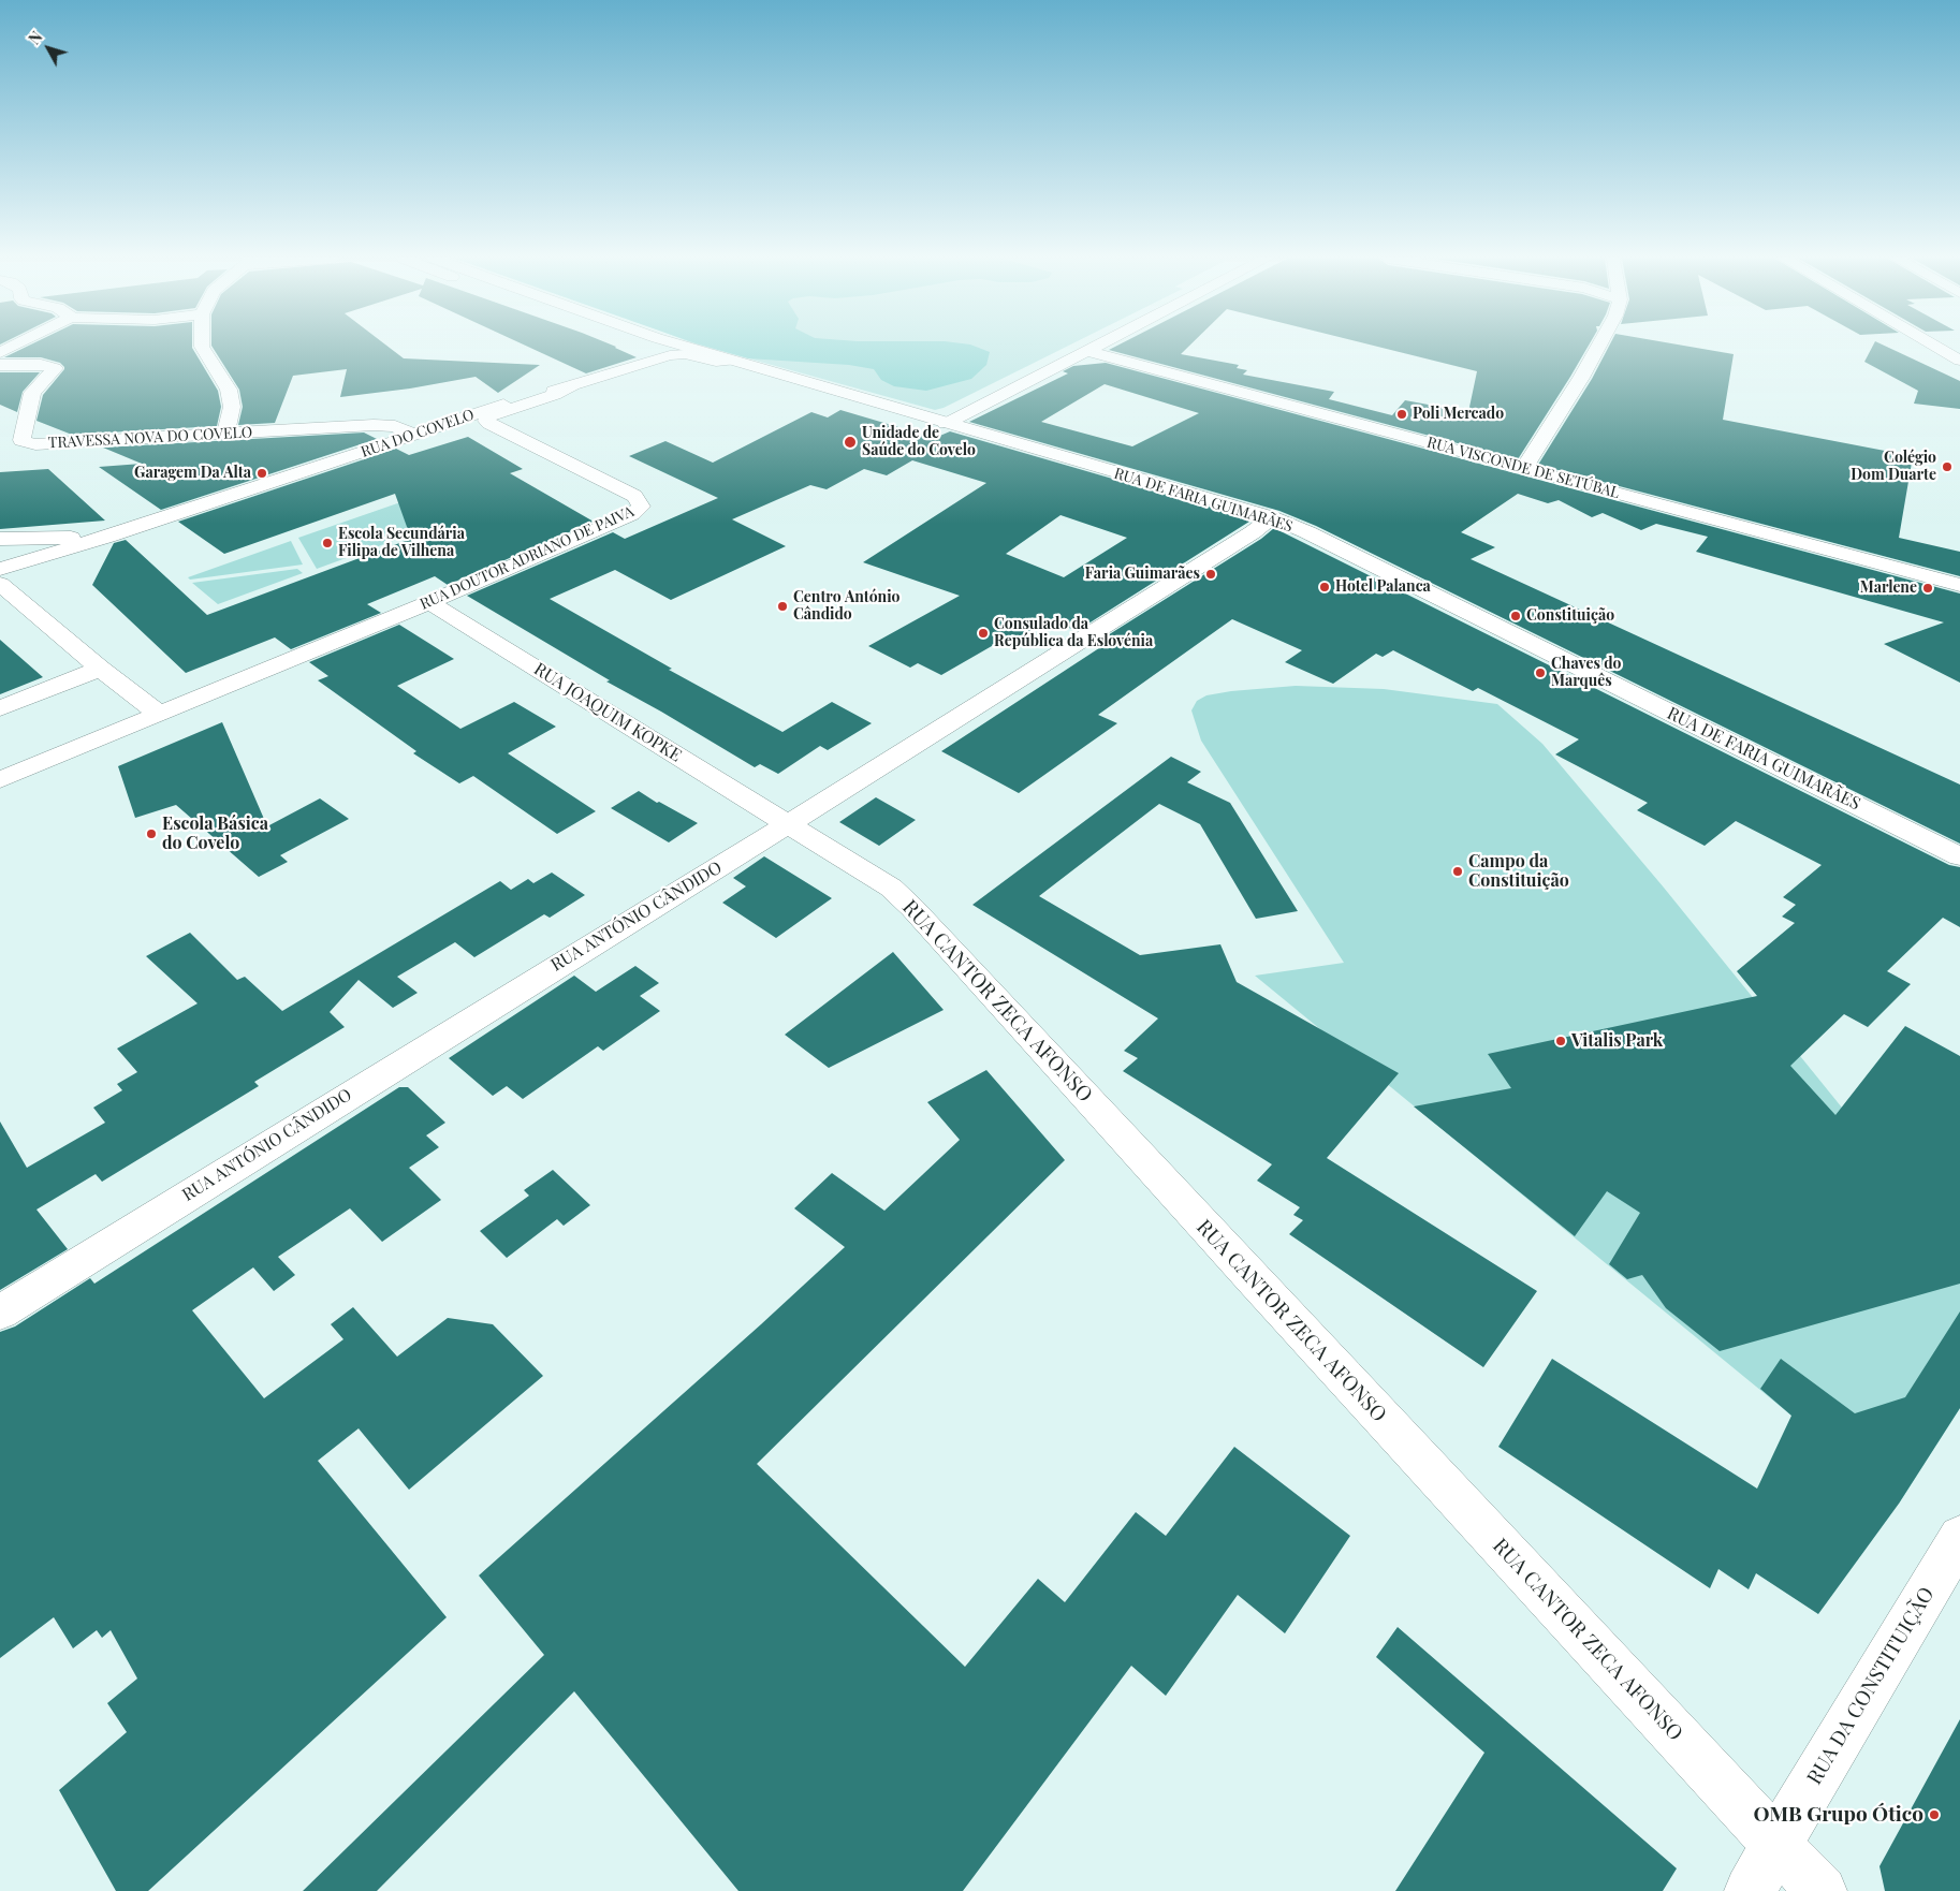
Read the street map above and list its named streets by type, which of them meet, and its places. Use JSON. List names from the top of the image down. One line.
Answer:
{"streets":{"street":["RUA DO COVELO","TRAVESSA NOVA DO COVELO","RUA VISCONDE DE SETÚBAL","RUA DE FARIA GUIMARÃES","RUA DOUTOR ADRIANO DE PAIVA","RUA JOAQUIM KOPKE","RUA ANTÓNIO CÂNDIDO","RUA CANTOR ZECA AFONSO","RUA DA CONSTITUIÇÃO"]},"crossings":[["RUA DO COVELO","TRAVESSA NOVA DO COVELO"],["RUA DO COVELO","RUA DE FARIA GUIMARÃES"],["RUA DO COVELO","RUA DOUTOR ADRIANO DE PAIVA"],["RUA DE FARIA GUIMARÃES","RUA ANTÓNIO CÂNDIDO"],["RUA DOUTOR ADRIANO DE PAIVA","RUA JOAQUIM KOPKE"],["RUA JOAQUIM KOPKE","RUA ANTÓNIO CÂNDIDO"],["RUA JOAQUIM KOPKE","RUA CANTOR ZECA AFONSO"],["RUA ANTÓNIO CÂNDIDO","RUA CANTOR ZECA AFONSO"],["RUA CANTOR ZECA AFONSO","RUA DA CONSTITUIÇÃO"]],"places":["Poli Mercado","Unidade de Saúde do Covelo","Colégio Dom Duarte","Garagem Da Alta","Escola Secundária Filipa de Vilhena","Faria Guimarães","Hotel Palanca","Marlene","Centro António Cândido","Constituição","Consulado da República da Eslovénia","Chaves do Marquês","Escola Básica do Covelo","Campo da Constituição","Vitalis Park","OMB Grupo Ótico"],"north":"top left"}
